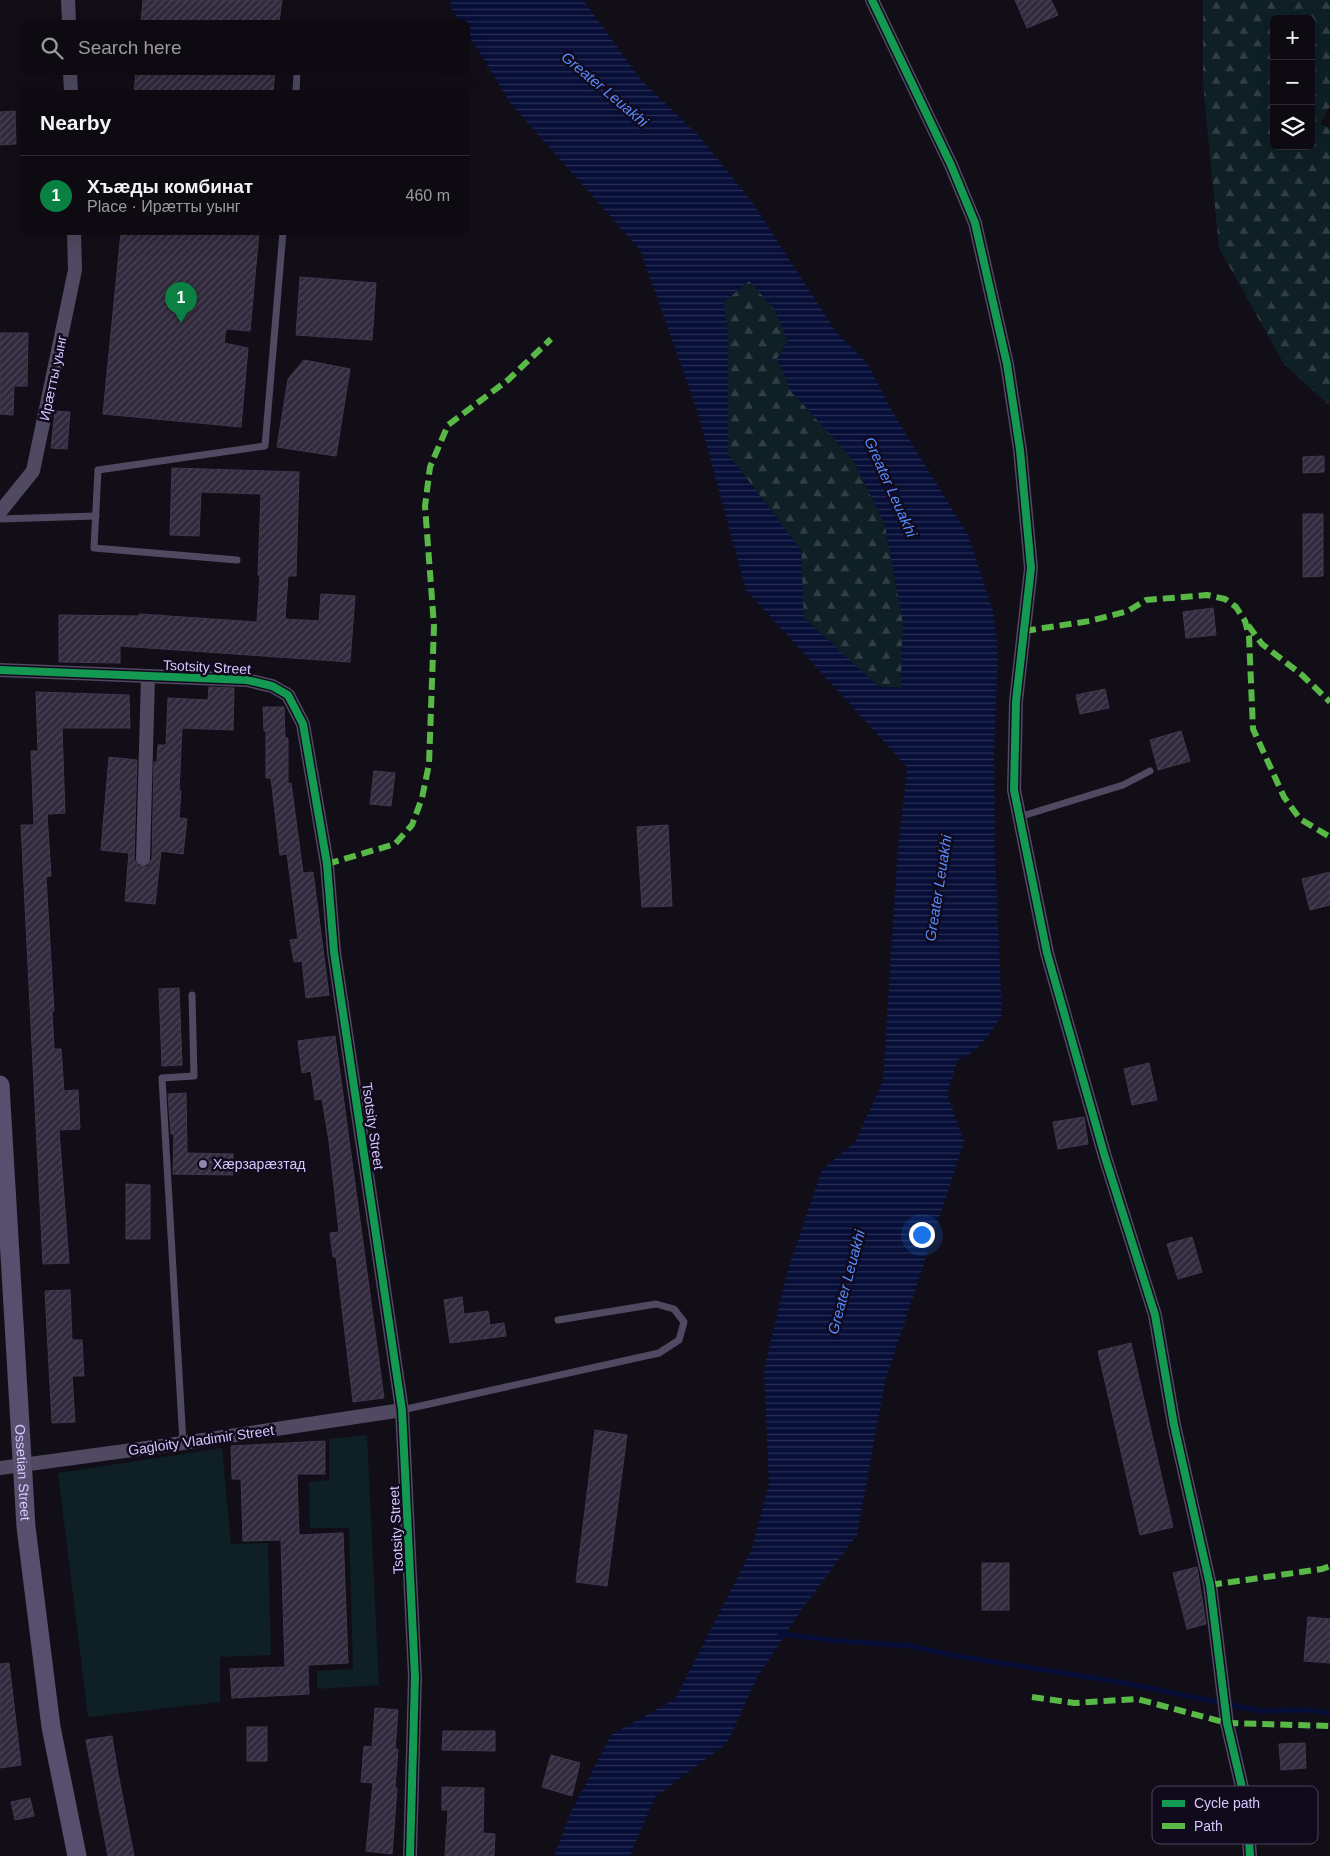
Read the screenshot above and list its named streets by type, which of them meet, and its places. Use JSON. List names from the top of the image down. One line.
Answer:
{"streets":{"street":["Ирæтты уынг","Tsotsity Street","Gagloity Vladimir Street","Ossetian Street"]},"crossings":[["Tsotsity Street","Gagloity Vladimir Street"],["Gagloity Vladimir Street","Ossetian Street"]],"water":["Greater Leuakhi"],"places":["Хæрзарæзтад"],"legend":["Cycle path","Path"],"page":{"map_buttons":["+","−"],"search":"Search here","heading":"Nearby","list":[{"mark":"1","name":"Хъæды комбинат","note":"Place · Ирæтты уынг","value":"460 m"}],"pins":"1"}}
